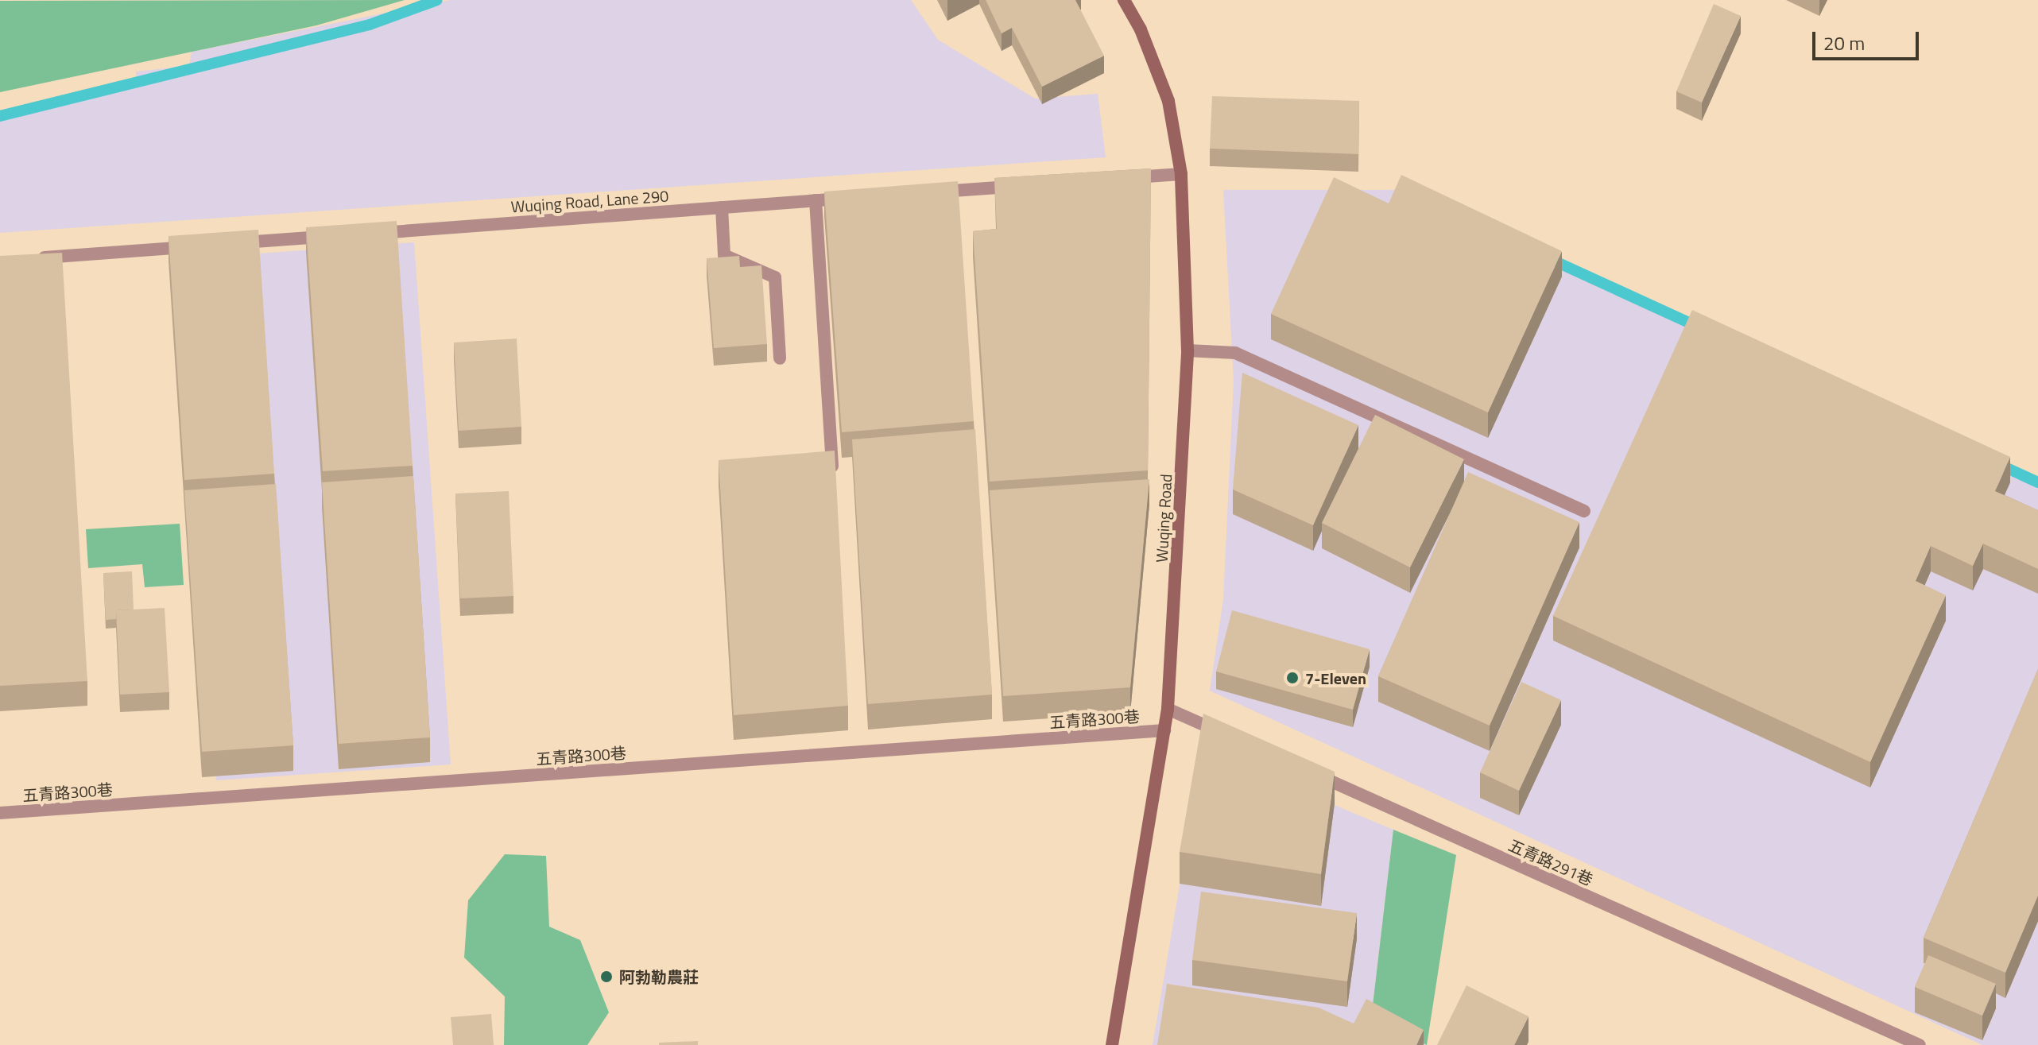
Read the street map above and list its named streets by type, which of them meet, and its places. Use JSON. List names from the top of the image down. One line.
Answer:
{"streets":{"street":["Wuqing Road, Lane 290","Wuqing Road","五青路300巷","五青路291巷"]},"crossings":[["Wuqing Road","五青路300巷"]],"places":["7-Eleven","阿勃勒農莊"],"scale_bar":"20 m"}
